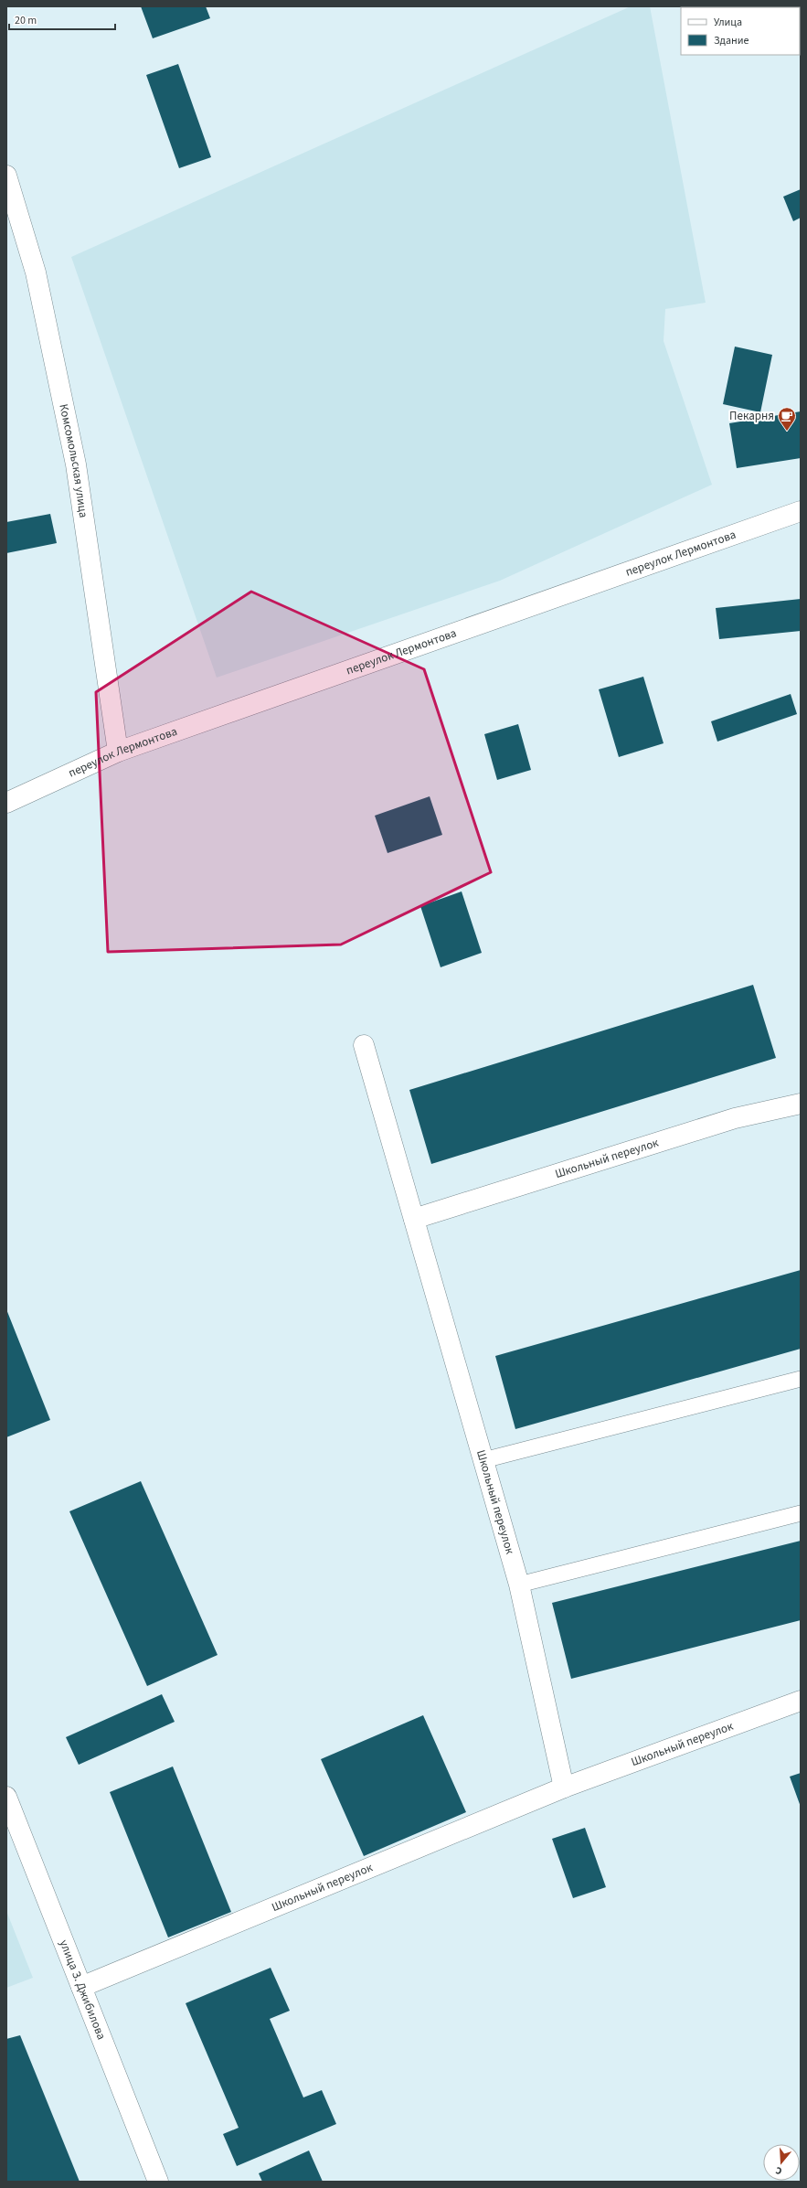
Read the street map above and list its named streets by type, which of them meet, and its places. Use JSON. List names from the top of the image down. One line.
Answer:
{"streets":{"street":["Комсомольская улица","переулок Лермонтова","Школьный переулок","улица З. Джибилова"]},"crossings":[["Комсомольская улица","переулок Лермонтова"],["Школьный переулок","улица З. Джибилова"]],"places":{"cafe":["Пекарня"]},"legend":["Улица","Здание"],"scale_bar":"20 m","north":"bottom"}
